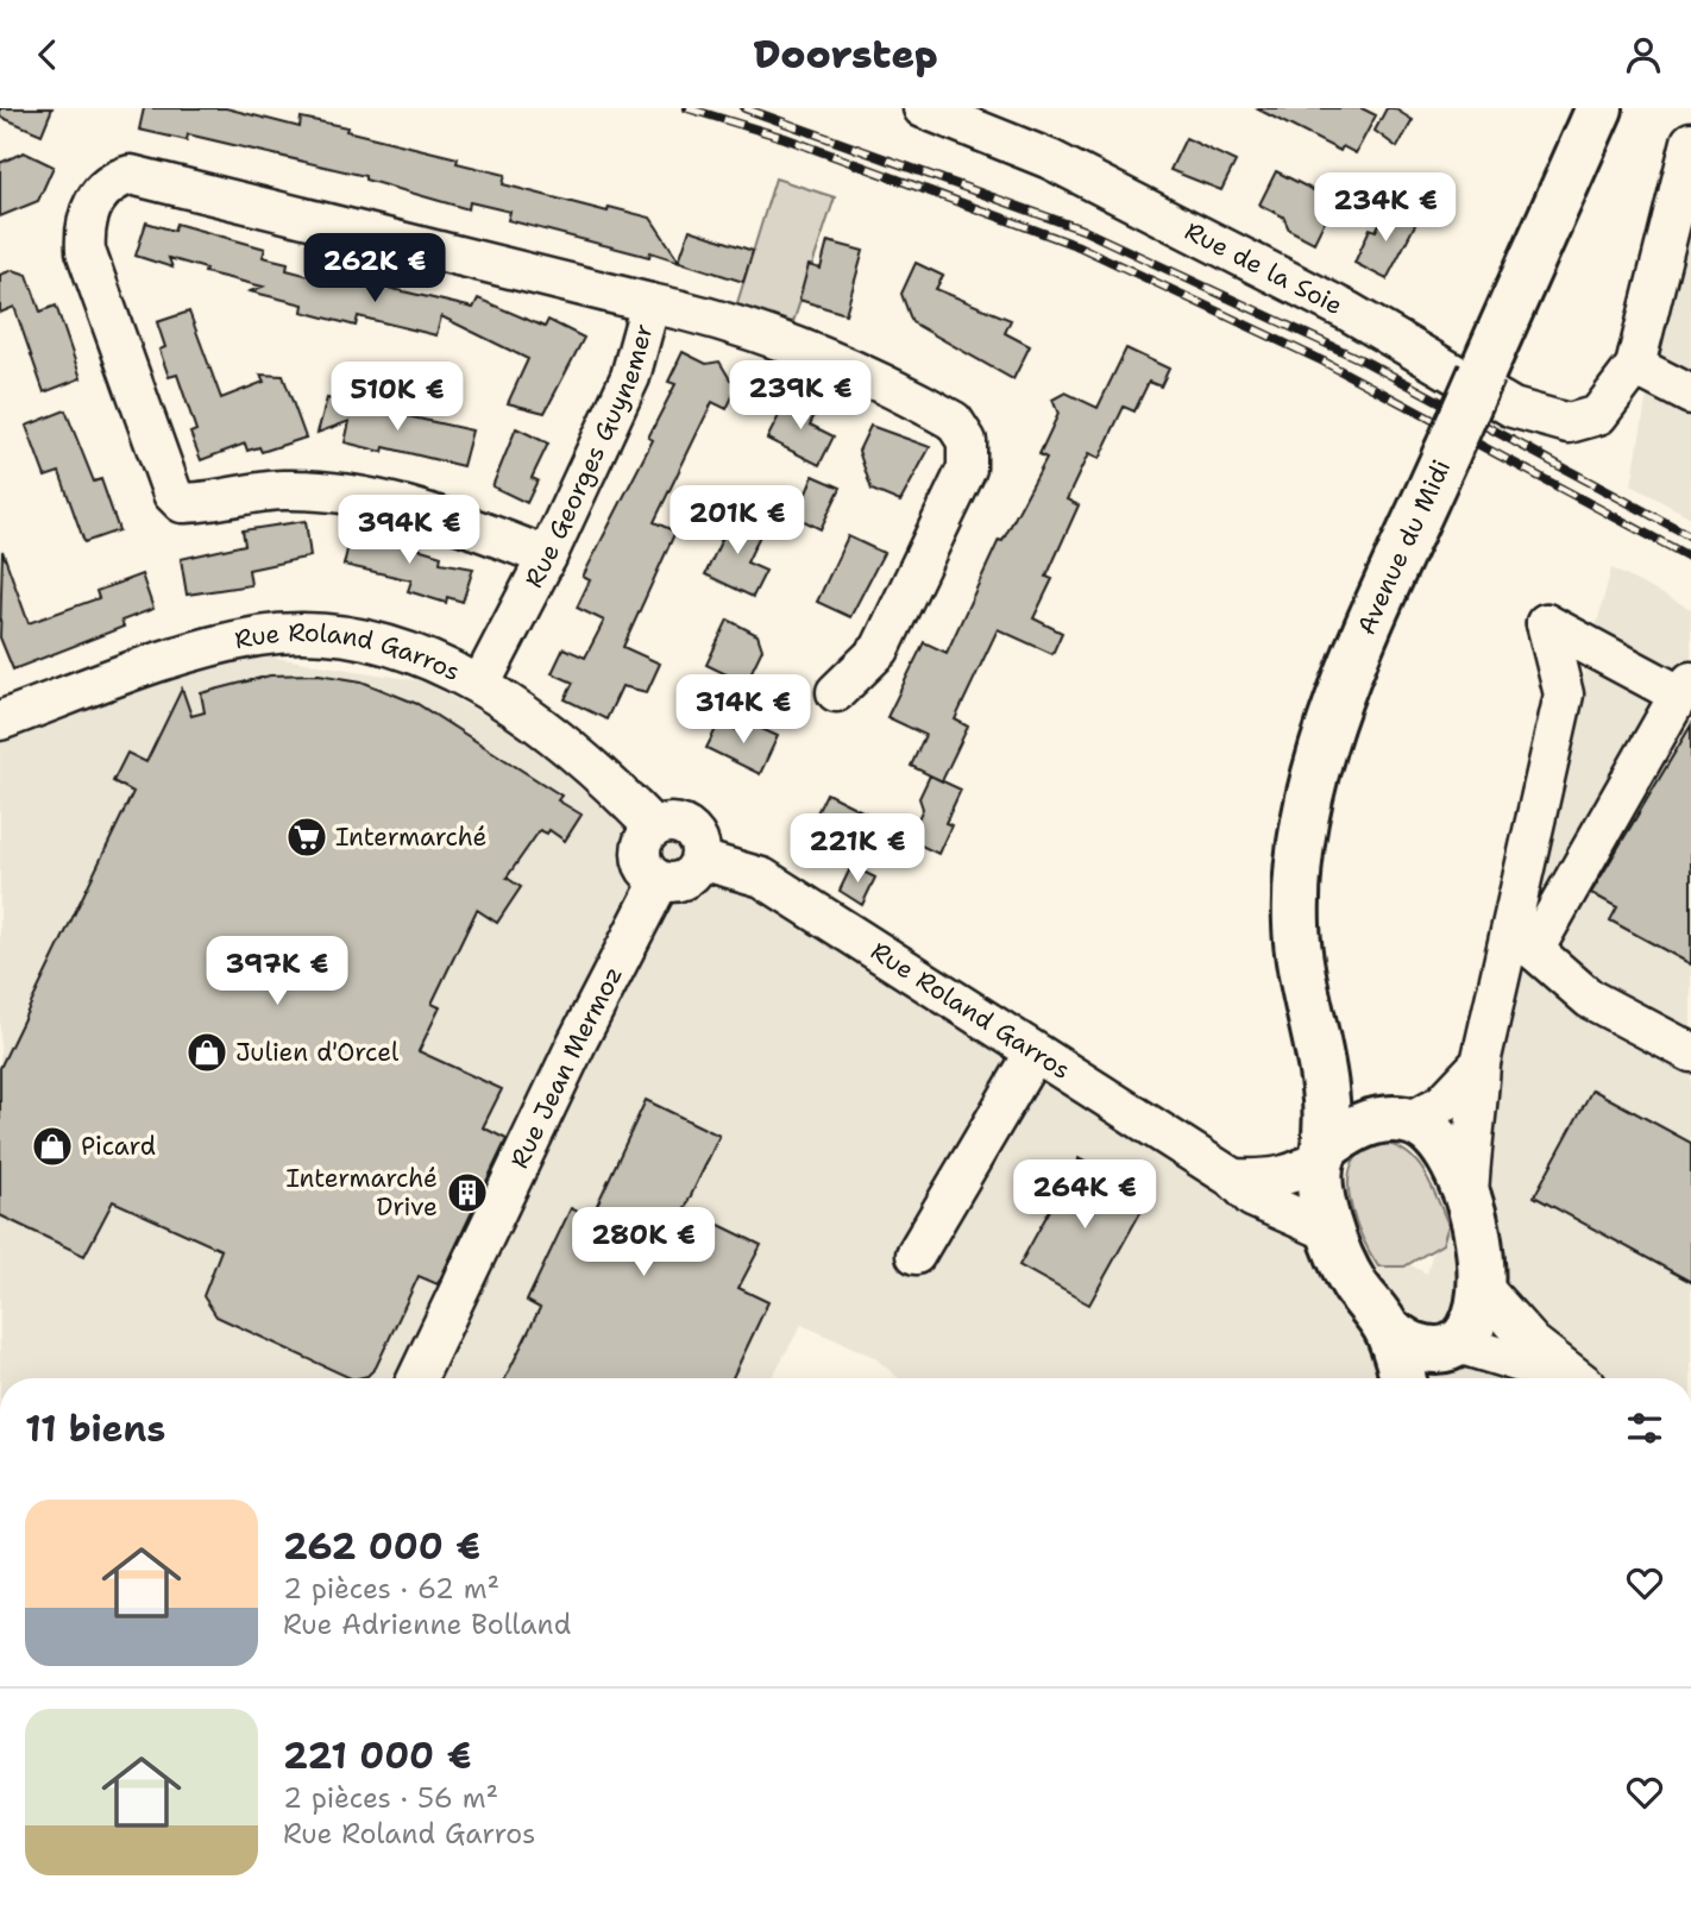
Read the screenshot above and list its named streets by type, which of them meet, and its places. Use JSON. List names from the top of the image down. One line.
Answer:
{"streets":{"main road":["Avenue du Midi"],"street":["Rue de la Soie","Rue Georges Guynemer","Rue Roland Garros","Rue Jean Mermoz"]},"crossings":[["Rue Georges Guynemer","Rue Roland Garros"],["Avenue du Midi","Rue Roland Garros"],["Rue Roland Garros","Rue Jean Mermoz"]],"places":{"supermarket":["Intermarché"],"shop":["Julien d'Orcel","Picard"],"building":["Intermarché Drive"]},"page":{"header":"Doorstep","price":["234K €","262K €","239K €","510K €","201K €","394K €","314K €","221K €","397K €","264K €","280K €"],"heading":"11 biens","list":[{"name":"262 000 €","note":"2 pièces · 62 m² · Rue Adrienne Bolland"},{"name":"221 000 €","note":"2 pièces · 56 m² · Rue Roland Garros"}]}}
